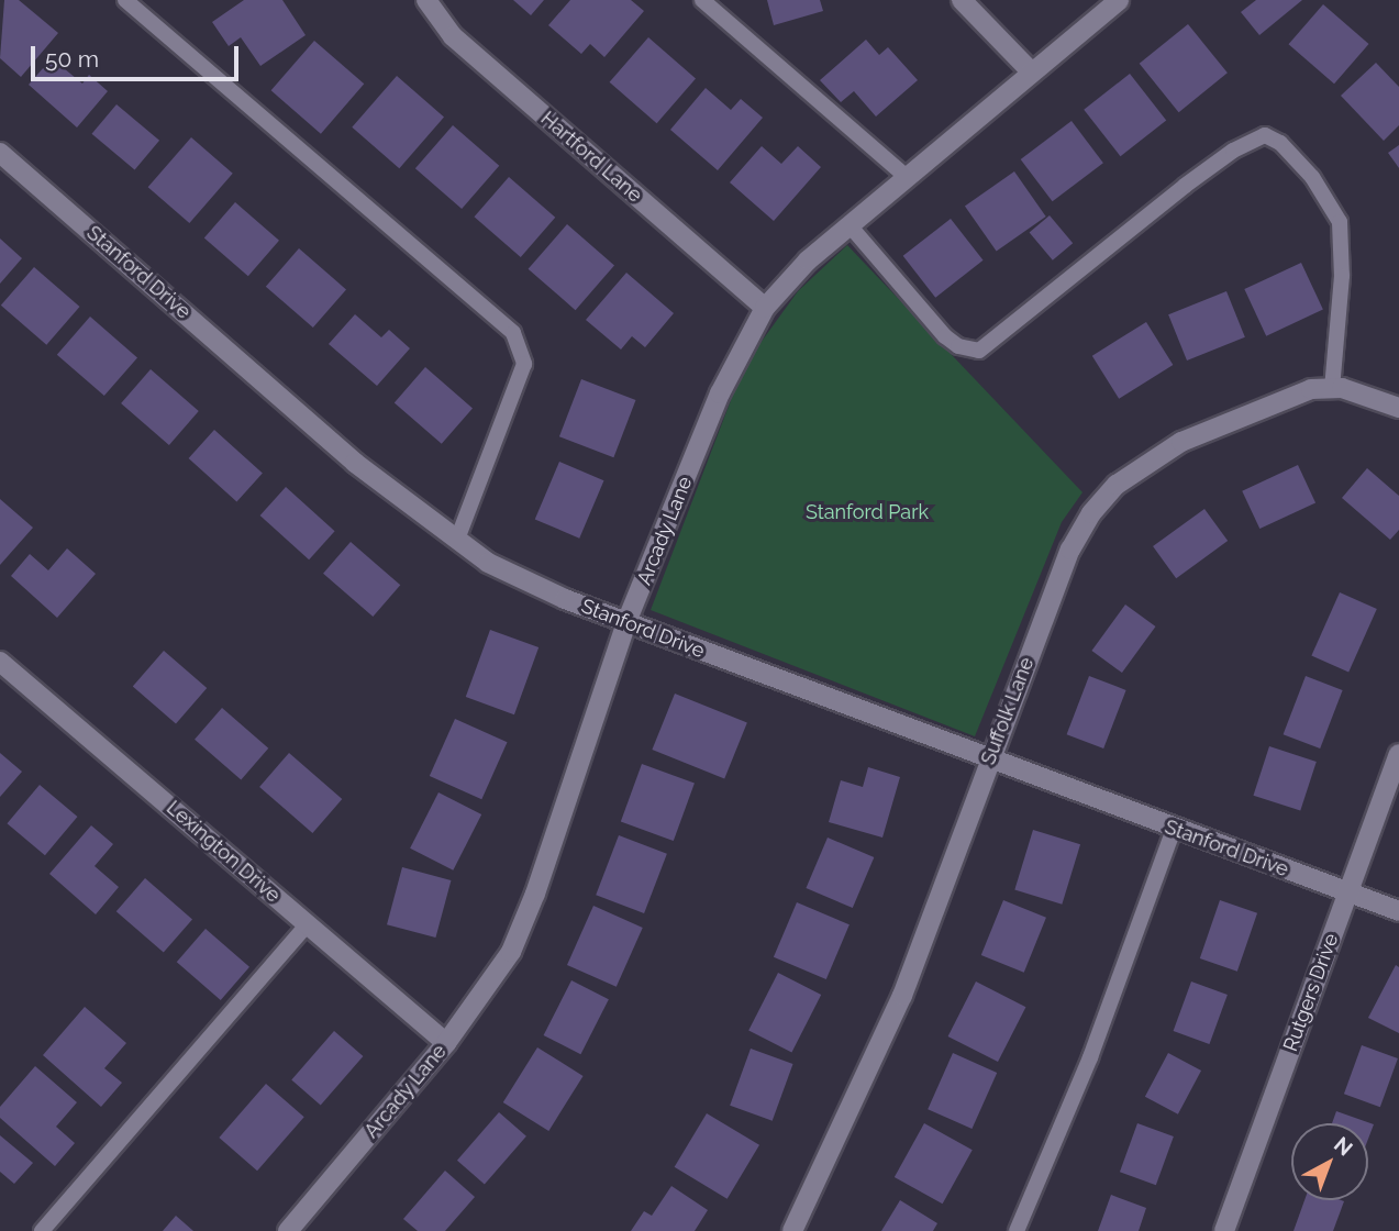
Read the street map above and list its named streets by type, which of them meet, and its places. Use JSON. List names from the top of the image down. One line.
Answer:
{"streets":{"street":["Hartford Lane","Stanford Drive","Arcady Lane","Suffolk Lane","Lexington Drive","Rutgers Drive"]},"crossings":[["Hartford Lane","Arcady Lane"],["Stanford Drive","Arcady Lane"],["Stanford Drive","Suffolk Lane"],["Stanford Drive","Rutgers Drive"],["Arcady Lane","Lexington Drive"]],"parks":["Stanford Park"],"scale_bar":"50 m","north":"top right"}
